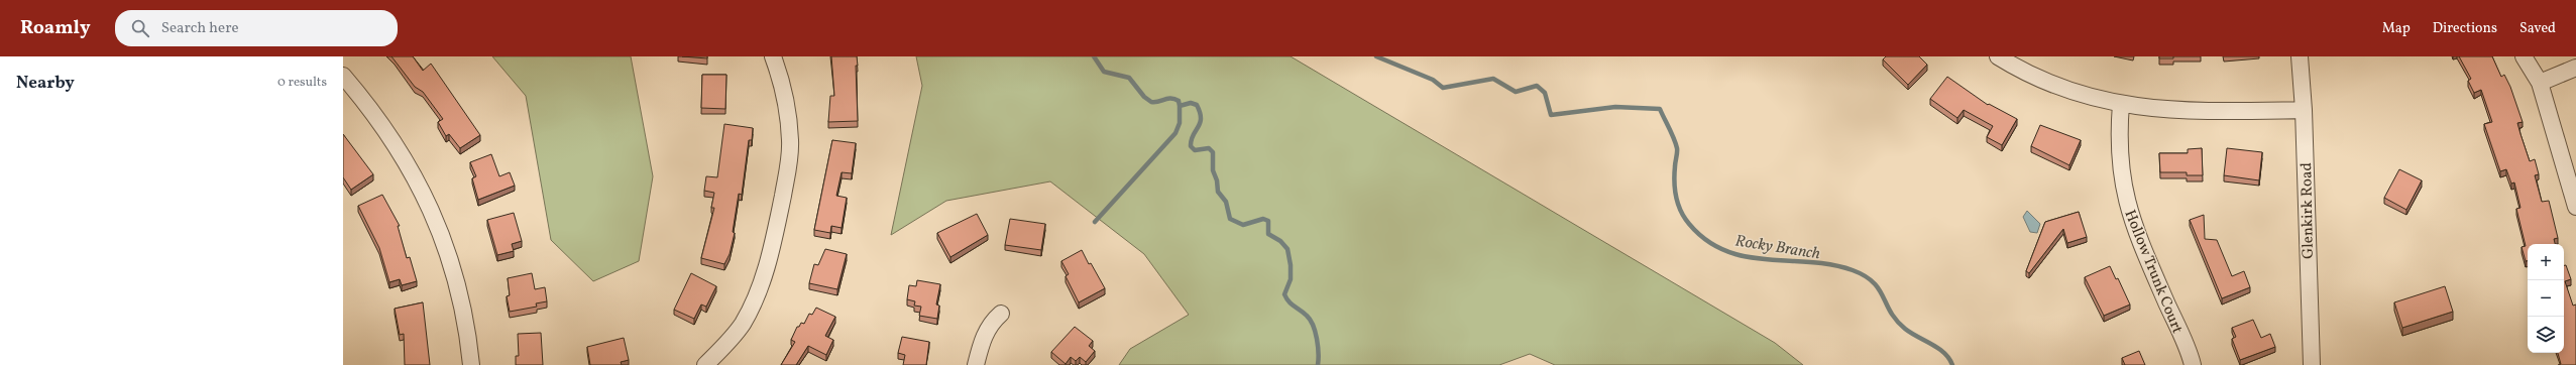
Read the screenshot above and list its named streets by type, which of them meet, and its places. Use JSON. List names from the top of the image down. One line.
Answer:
{"streets":{"street":["Glenkirk Road","Hollow Trunk Court"]},"water":["Rocky Branch"],"page":{"header":"Roamly","search":"Search here","nav":["Map","Directions","Saved"],"heading":["Nearby","0 results"],"map_buttons":["+","−"]}}
